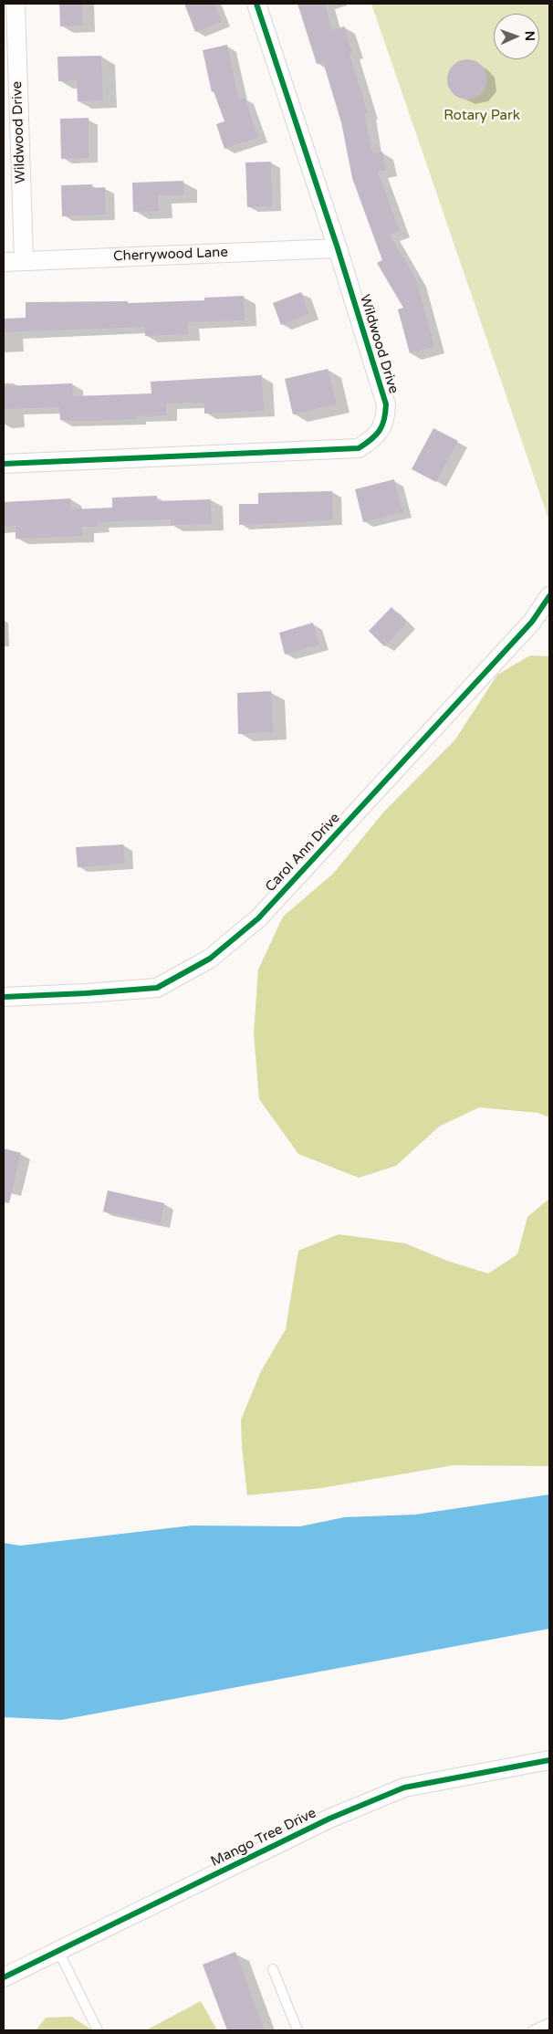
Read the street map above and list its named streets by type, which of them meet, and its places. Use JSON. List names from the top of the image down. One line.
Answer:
{"streets":{"street":["Wildwood Drive","Cherrywood Lane","Carol Ann Drive","Mango Tree Drive"]},"crossings":[["Wildwood Drive","Cherrywood Lane"]],"parks":["Rotary Park"],"north":"right"}
